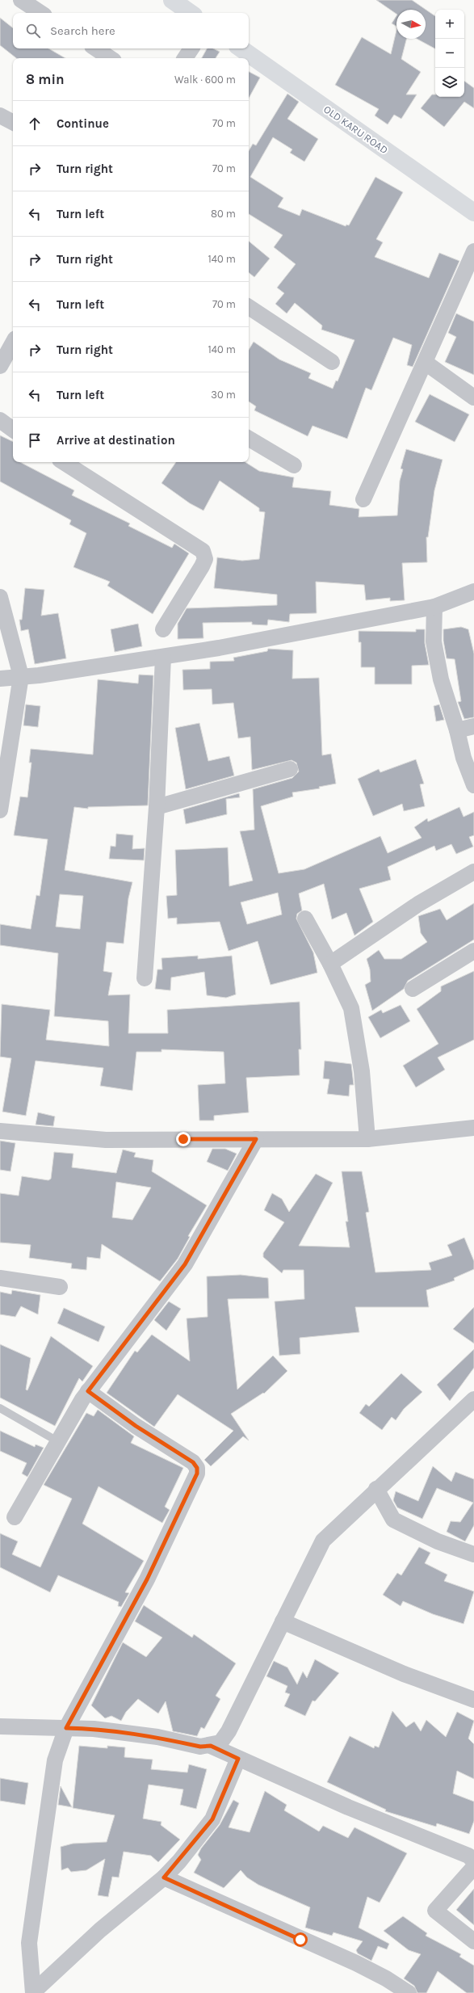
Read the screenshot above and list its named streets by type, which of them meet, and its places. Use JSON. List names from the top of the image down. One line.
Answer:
{"streets":{"main road":["OLD KARU ROAD"]},"north":"right","page":{"map_buttons":["+","−"],"search":"Search here","heading":["8 min","Walk · 600 m"],"list":[["Continue","70 m"],["Turn right","70 m"],["Turn left","80 m"],["Turn right","140 m"],["Turn left","70 m"],["Turn right","140 m"],["Turn left","30 m"],"Arrive at destination"]}}
